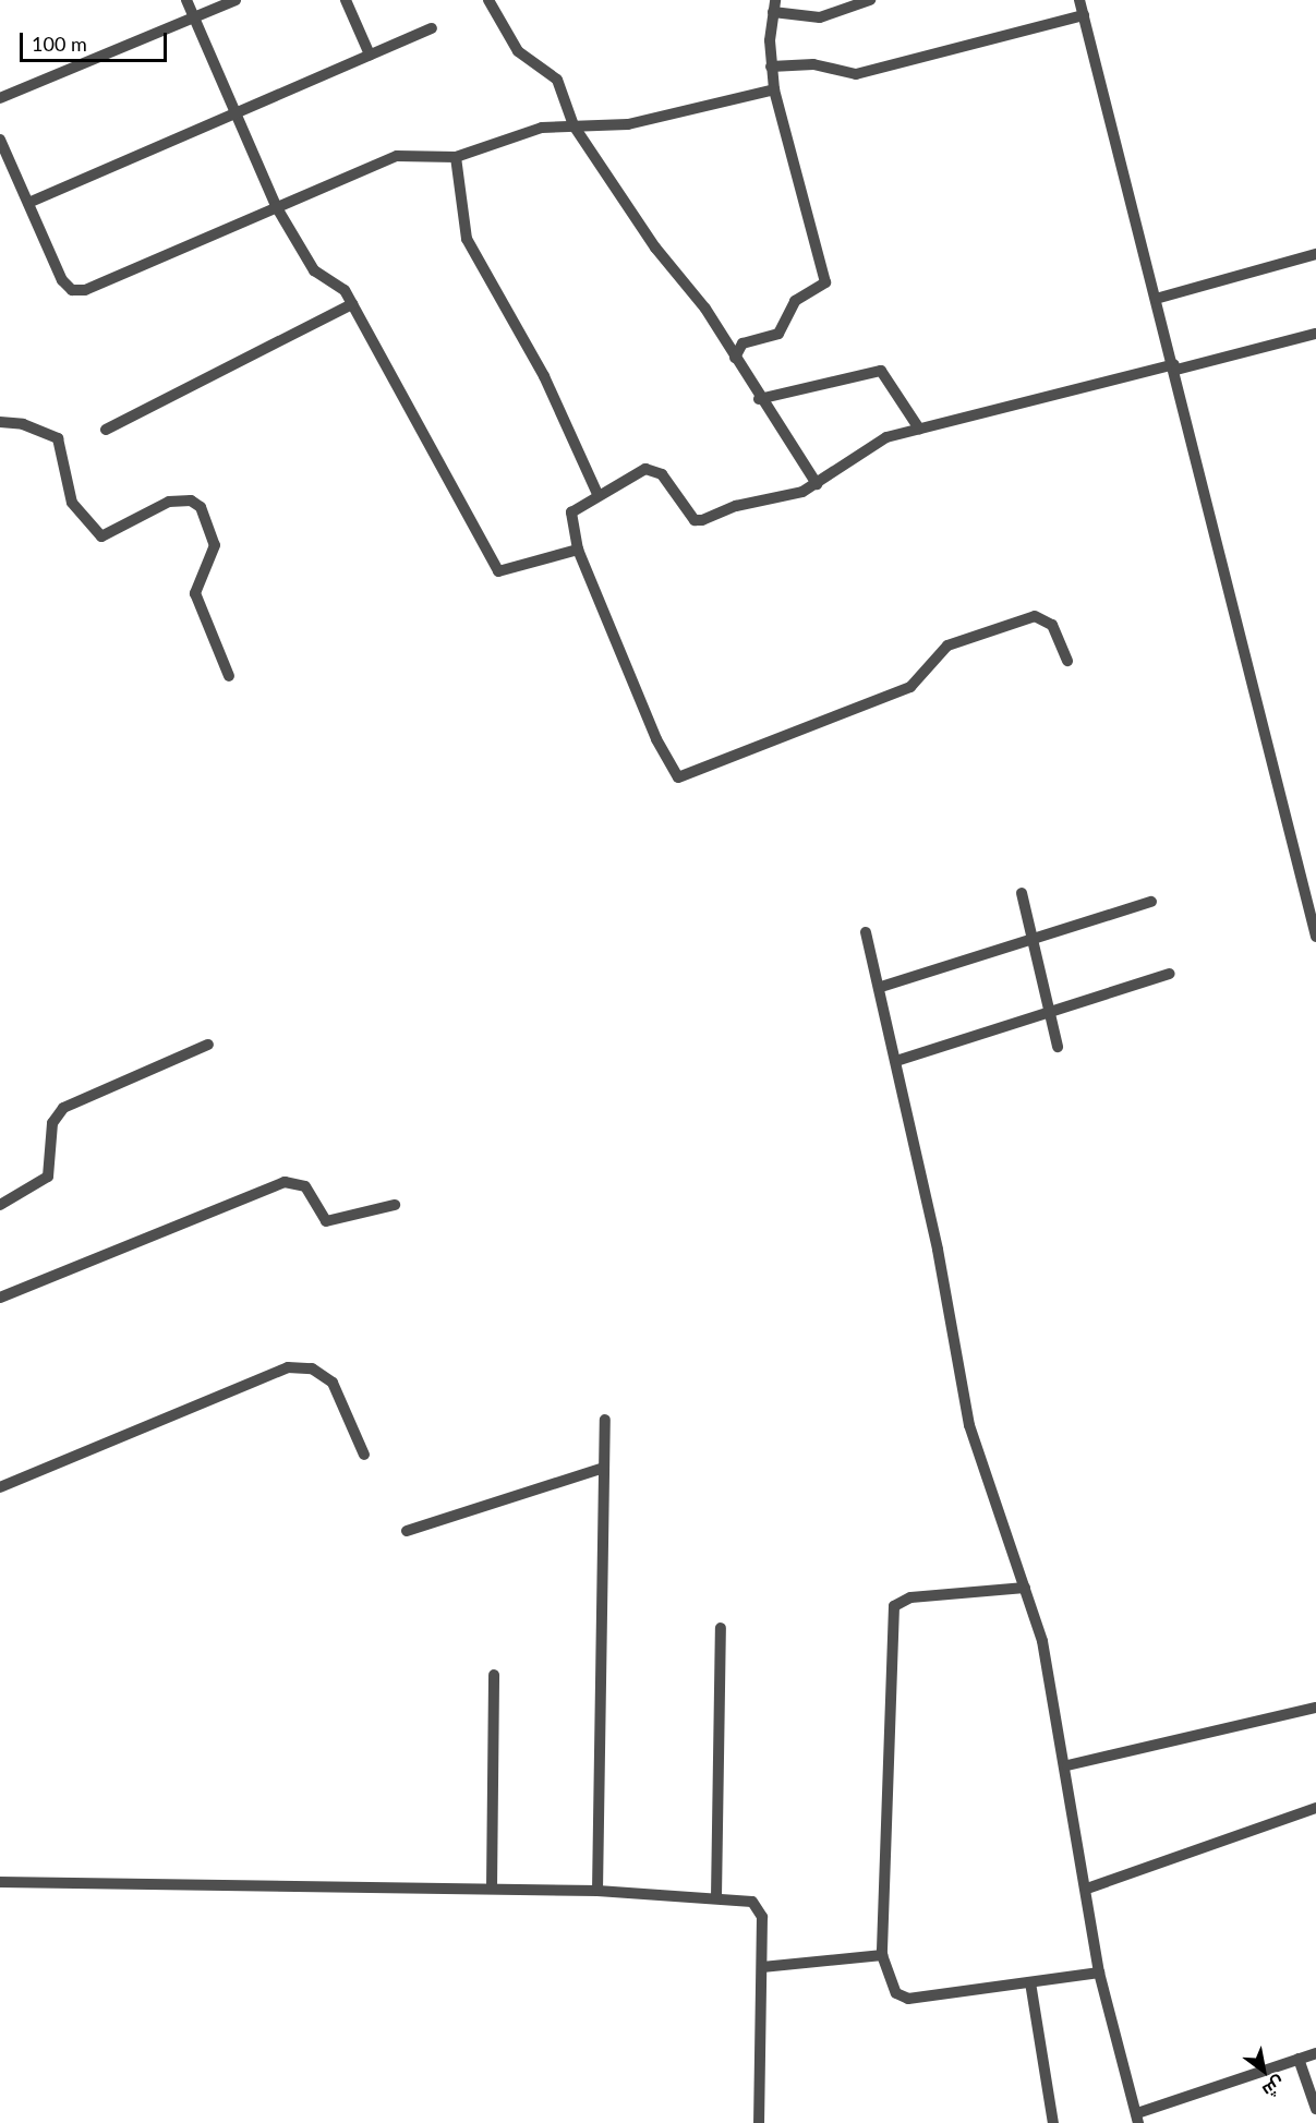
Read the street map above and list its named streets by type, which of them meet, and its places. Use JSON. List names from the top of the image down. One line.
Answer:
{"scale_bar":"100 m","north":"bottom right"}
